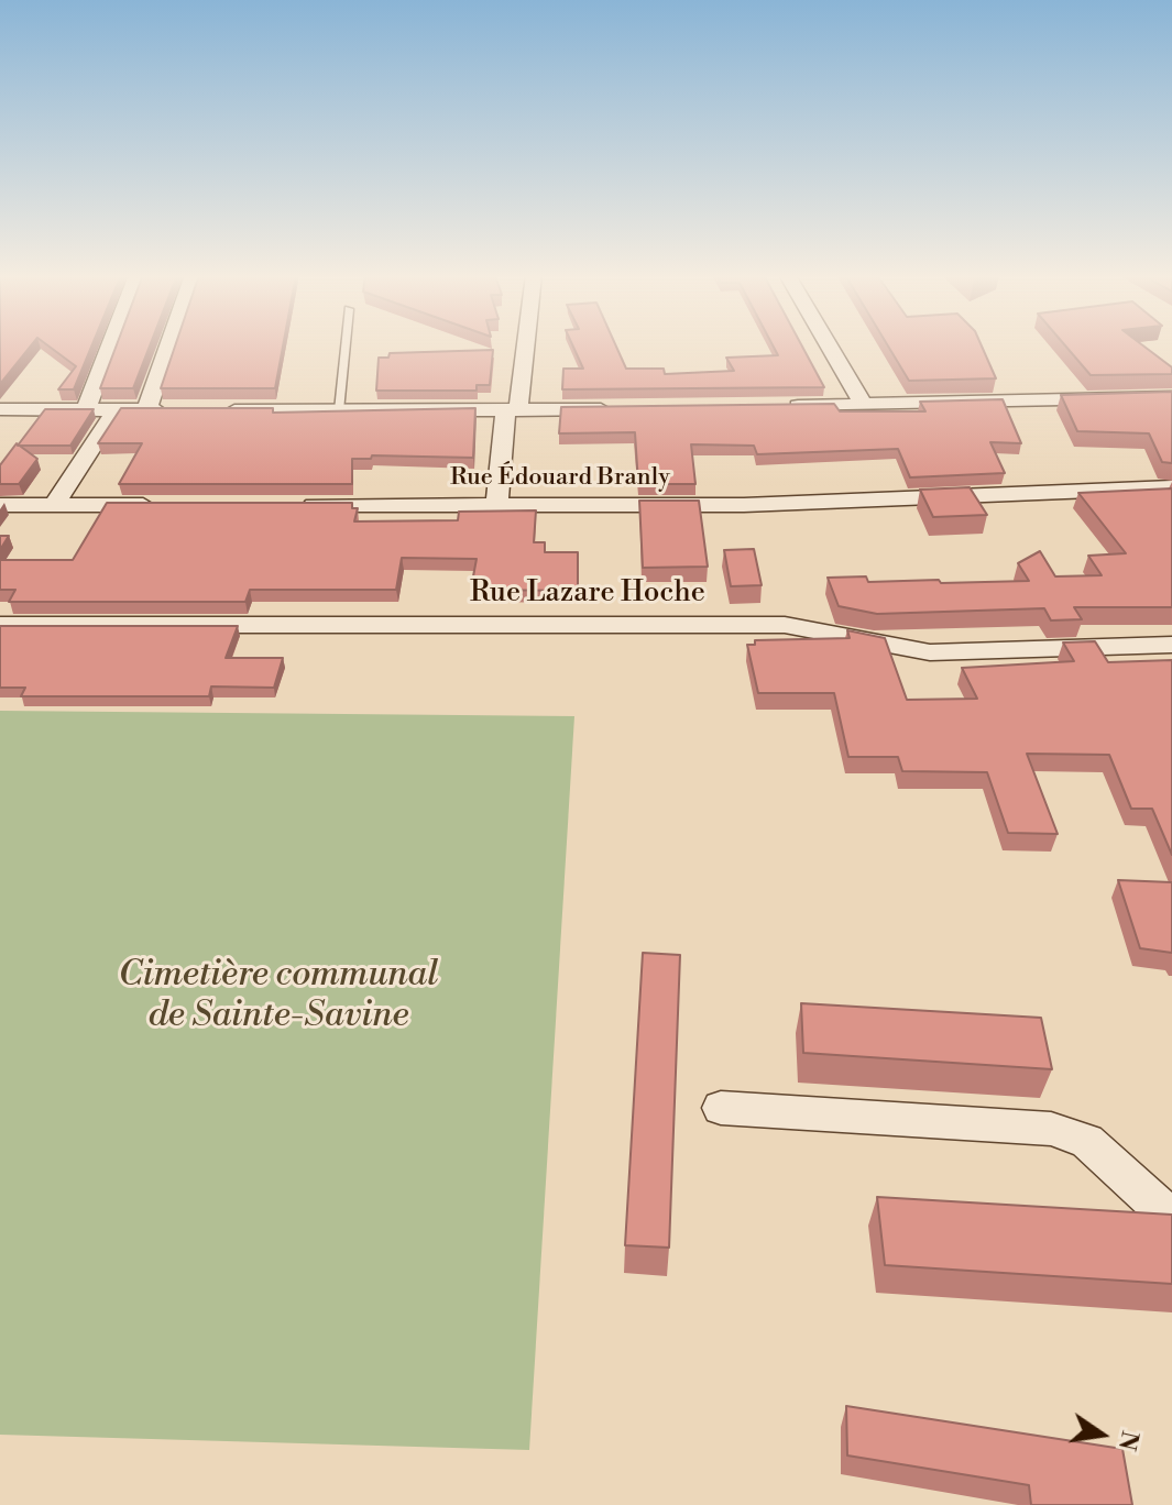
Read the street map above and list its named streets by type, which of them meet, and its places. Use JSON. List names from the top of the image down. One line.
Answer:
{"streets":{"street":["Rue Édouard Branly","Rue Lazare Hoche"]},"parks":["Cimetière communal de Sainte-Savine"],"north":"right"}
